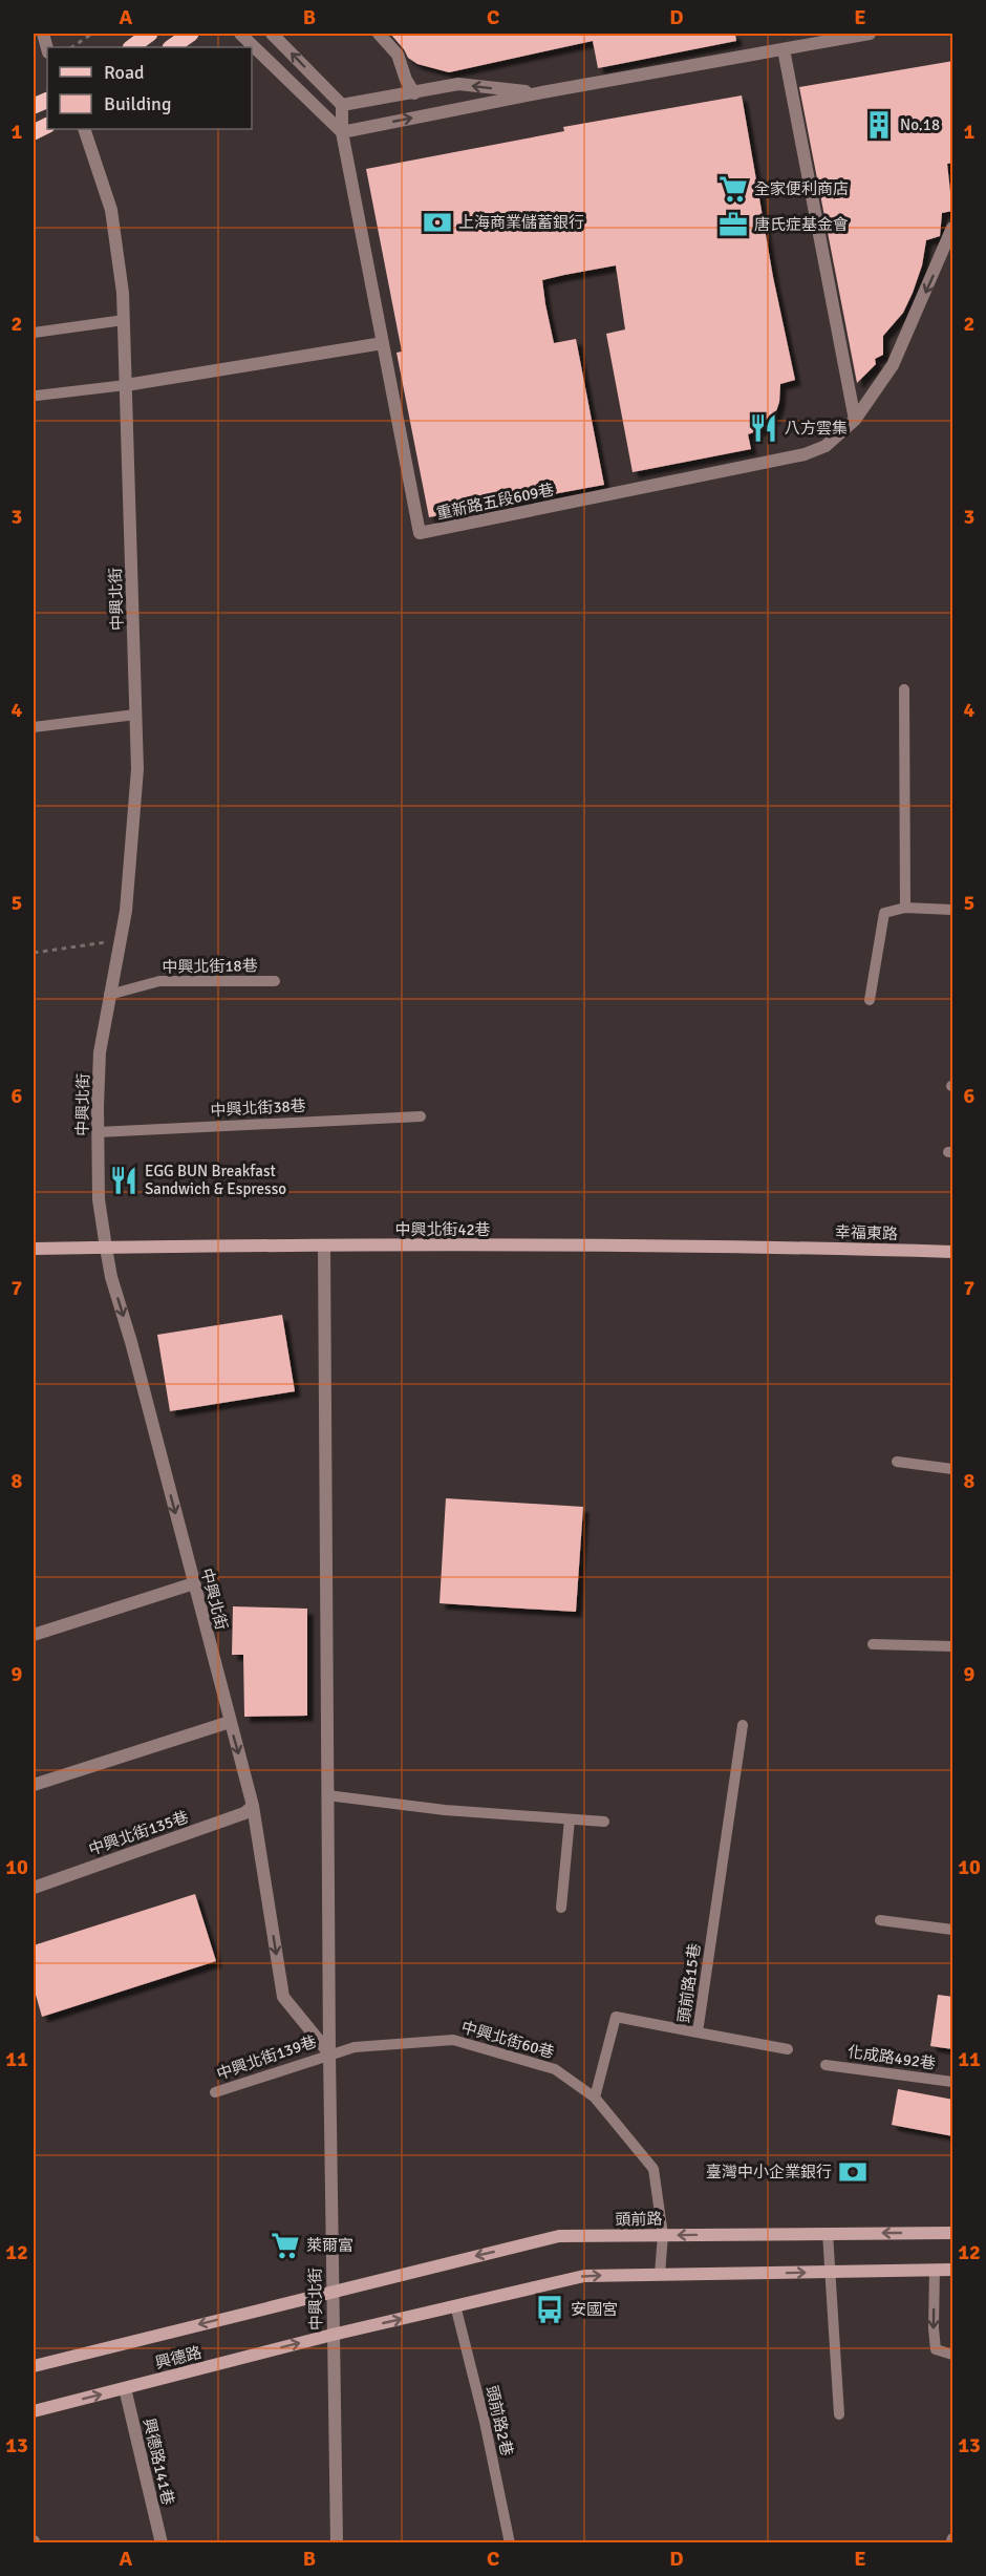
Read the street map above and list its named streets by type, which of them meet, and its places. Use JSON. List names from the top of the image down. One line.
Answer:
{"streets":{"street":["重新路五段609巷","中興北街","中興北街42巷","幸福東路","中興北街135巷","頭前路","興德路","興德路141巷"],"lane":["中興北街18巷","中興北街38巷","頭前路15巷","中興北街60巷","中興北街139巷","化成路492巷","頭前路2巷"]},"crossings":[["中興北街","中興北街18巷"],["中興北街","中興北街38巷"],["中興北街","中興北街42巷"],["中興北街","中興北街135巷"],["中興北街","中興北街60巷"],["中興北街","中興北街139巷"],["中興北街","頭前路"],["中興北街","興德路"],["中興北街42巷","幸福東路"],["頭前路15巷","中興北街60巷"],["中興北街60巷","中興北街139巷"],["頭前路","興德路"],["興德路","興德路141巷"]],"places":{"building":["No.18"],"supermarket":["全家便利商店","萊爾富"],"bank":["上海商業儲蓄銀行","臺灣中小企業銀行"],"office":["唐氏症基金會"],"restaurant":["八方雲集","EGG BUN Breakfast Sandwich & Espresso"],"bus stop":["安國宮"]},"legend":["Road","Building"],"grid":{"columns":["A","B","C","D","E"],"rows":["1","2","3","4","5","6","7","8","9","10","11","12","13"]}}
